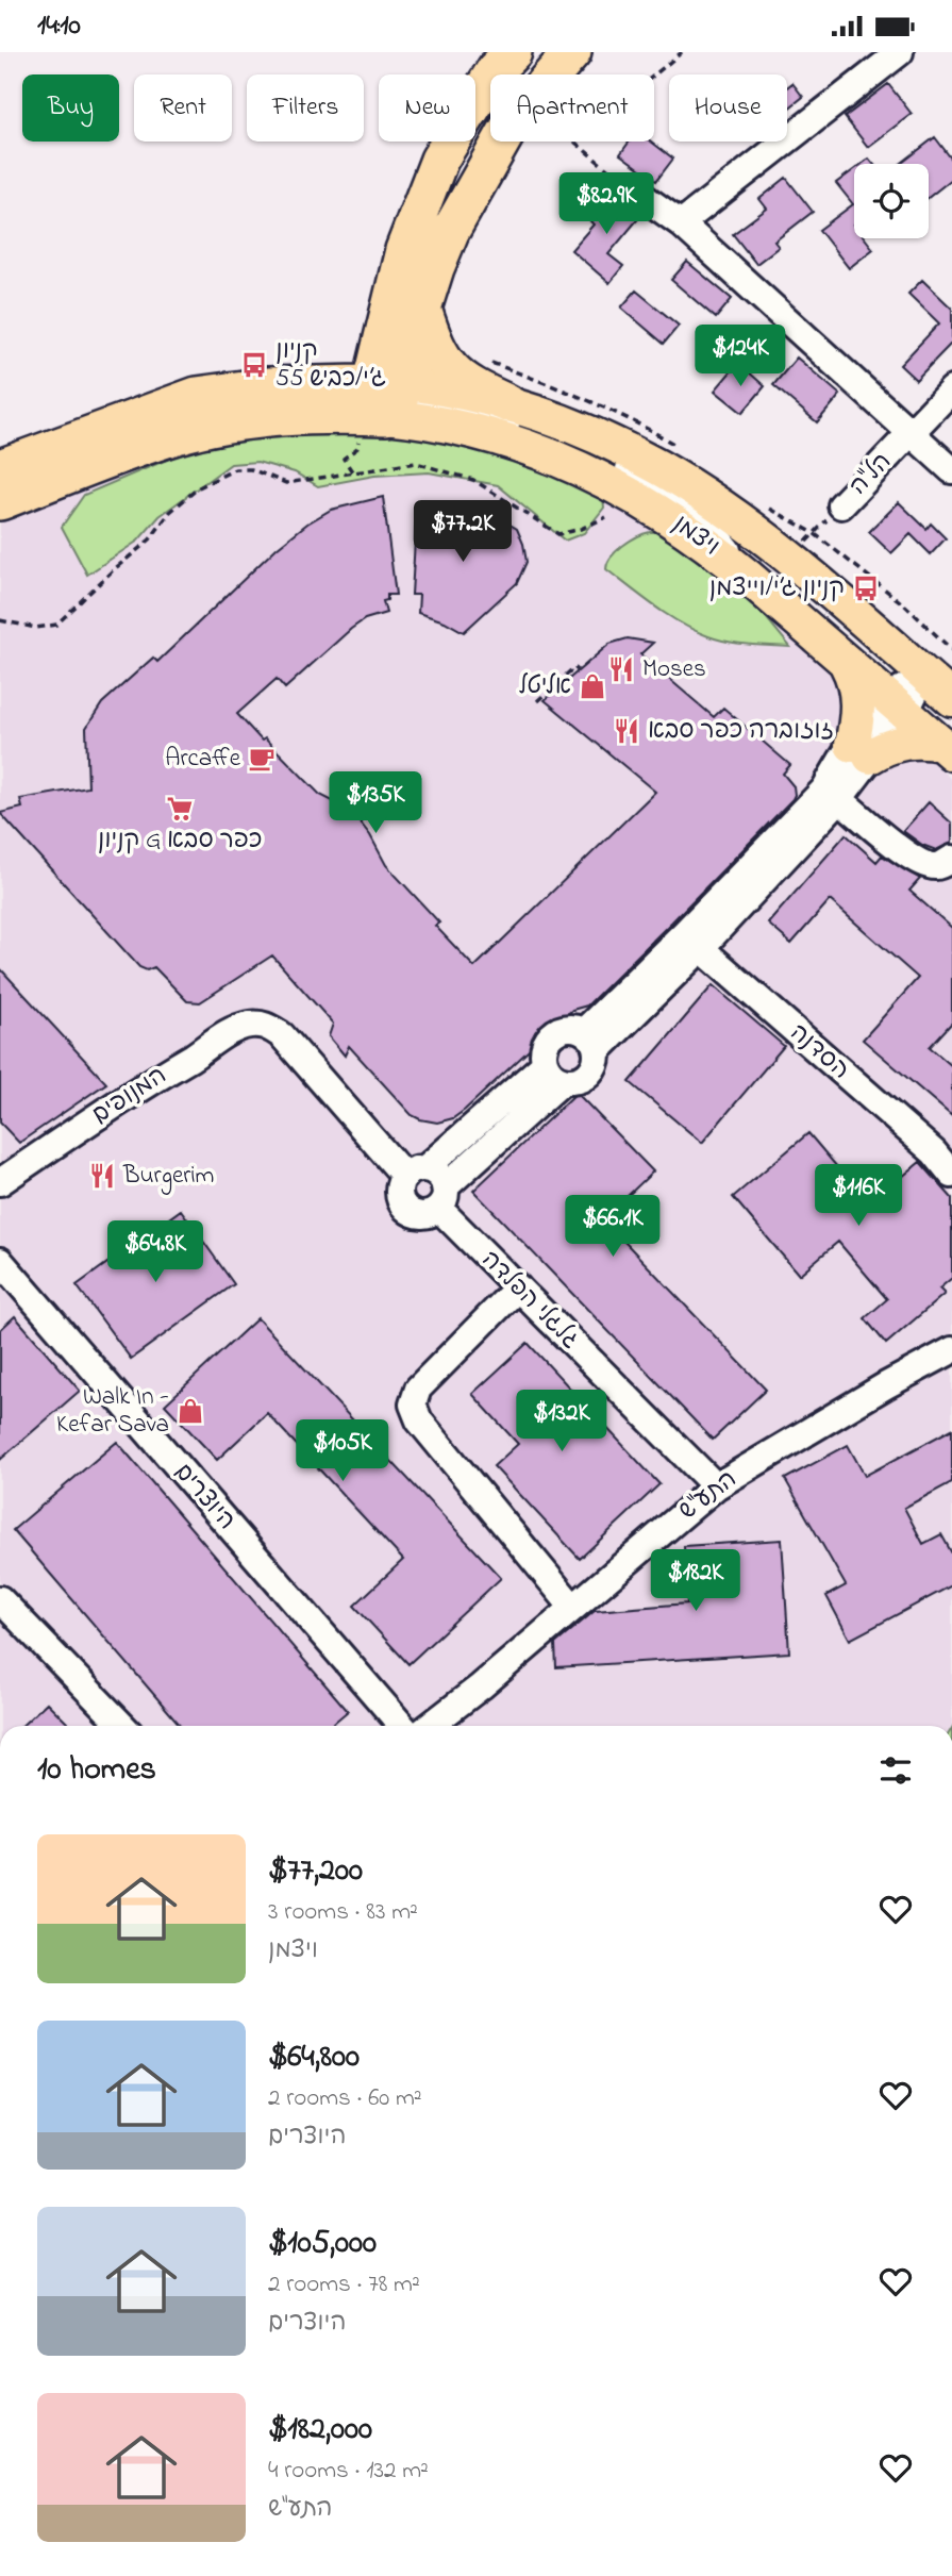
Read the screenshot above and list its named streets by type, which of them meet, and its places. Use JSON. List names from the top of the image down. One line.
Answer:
{"streets":{"main road":["ויצמן"],"street":["הל\"ה","הסדנה","המנופים","גלגלי הפלדה","התע\"ש","היוצרים"]},"crossings":[["הל\"ה","ויצמן"],["המנופים","גלגלי הפלדה"],["גלגלי הפלדה","התע\"ש"]],"places":{"bus stop":["קניון ג׳י/כביש 55","קניון ג׳י/וייצמן"],"restaurant":["Moses","זוזוברה כפר סבא","Burgerim"],"shop":["אליטל","Walk In - Kefar Sava"],"cafe":["Arcaffe"],"supermarket":["קניון G כפר סבא"]},"page":{"status":"14:10","chip":["Buy","Rent","Filters","New","Apartment","House"],"price":["$82.9K","$124K","$77.2K","$135K","$116K","$66.1K","$64.8K","$132K","$105K","$182K"],"heading":"10 homes","list":[{"name":"$77,200","note":"3 rooms · 83 m² · ויצמן"},{"name":"$64,800","note":"2 rooms · 60 m² · היוצרים"},{"name":"$105,000","note":"2 rooms · 78 m² · היוצרים"},{"name":"$182,000","note":"4 rooms · 132 m² · התע\"ש"}]}}
